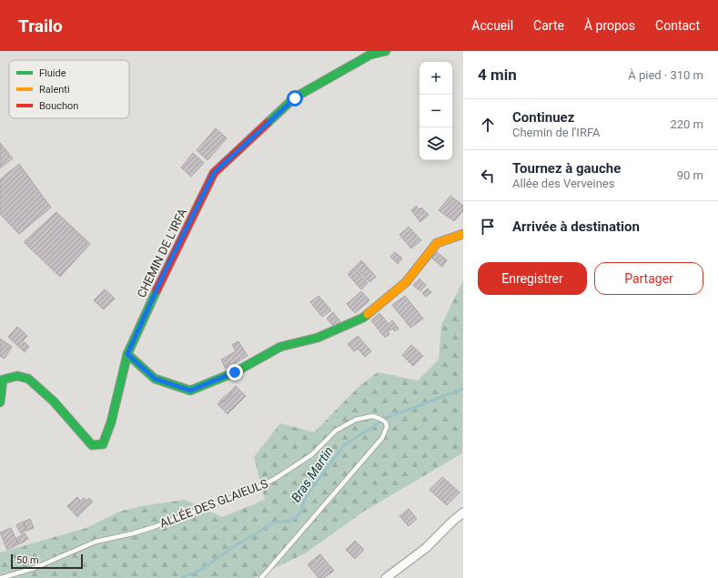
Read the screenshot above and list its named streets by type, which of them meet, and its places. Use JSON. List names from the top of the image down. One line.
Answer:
{"streets":{"street":["CHEMIN DE L'IRFA"],"lane":["ALLÉE DES GLAIEULS"]},"water":["Bras Martin"],"legend":["Fluide","Ralenti","Bouchon"],"scale_bar":"50 m","page":{"header":"Trailo","nav":["Accueil","Carte","À propos","Contact"],"heading":["4 min","À pied · 310 m"],"map_buttons":["+","−"],"list":[["Continuez","Chemin de l'IRFA","220 m"],["Tournez à gauche","Allée des Verveines","90 m"],"Arrivée à destination"],"buttons":["Enregistrer","Partager"],"scale":"50 m"}}
